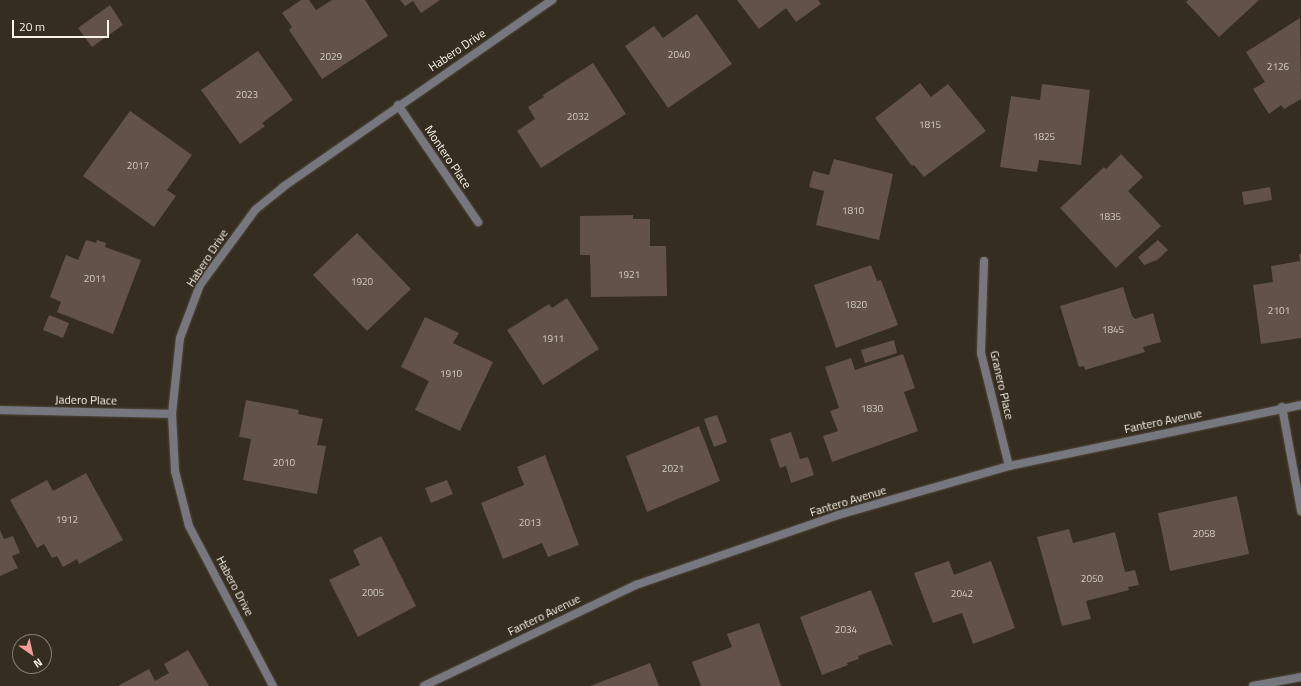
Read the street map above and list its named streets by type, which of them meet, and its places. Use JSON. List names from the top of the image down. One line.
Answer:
{"streets":{"street":["Habero Drive","Montero Place","Granero Place","Jadero Place","Fantero Avenue"]},"crossings":[["Habero Drive","Montero Place"],["Habero Drive","Jadero Place"],["Granero Place","Fantero Avenue"]],"house_numbers":["2040","2029","2126","2023","2032","1815","1825","2017","1810","1835","1921","2011","1920","1820","2101","1845","1911","1910","1830","2010","2021","1912","2013","2058","2050","2005","2042","2034"],"scale_bar":"20 m","north":"bottom right"}
